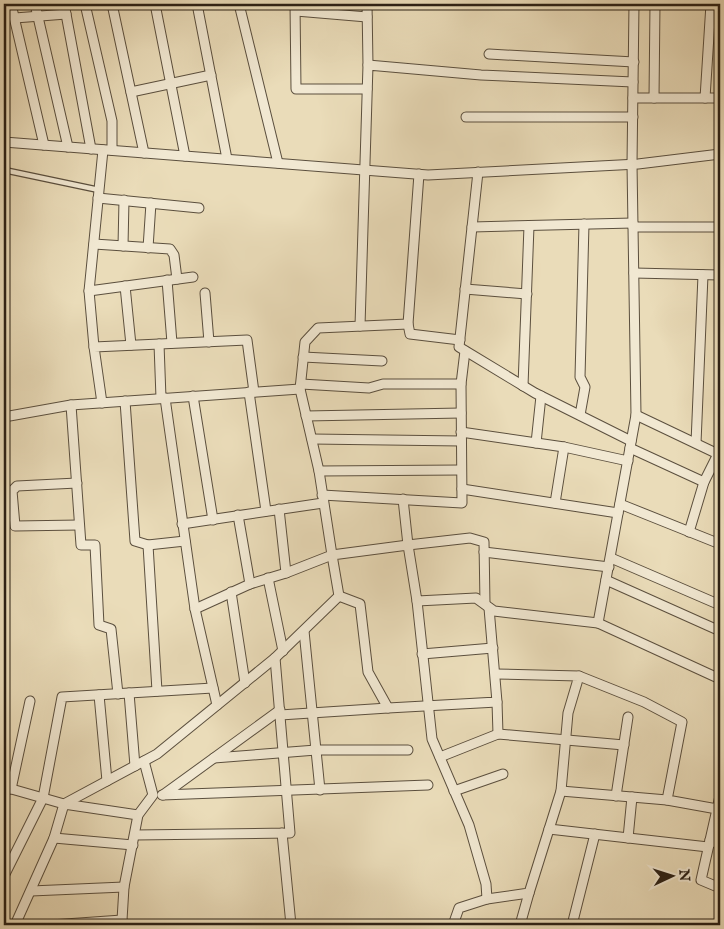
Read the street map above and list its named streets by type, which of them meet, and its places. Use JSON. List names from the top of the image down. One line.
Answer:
{"north":"right"}
